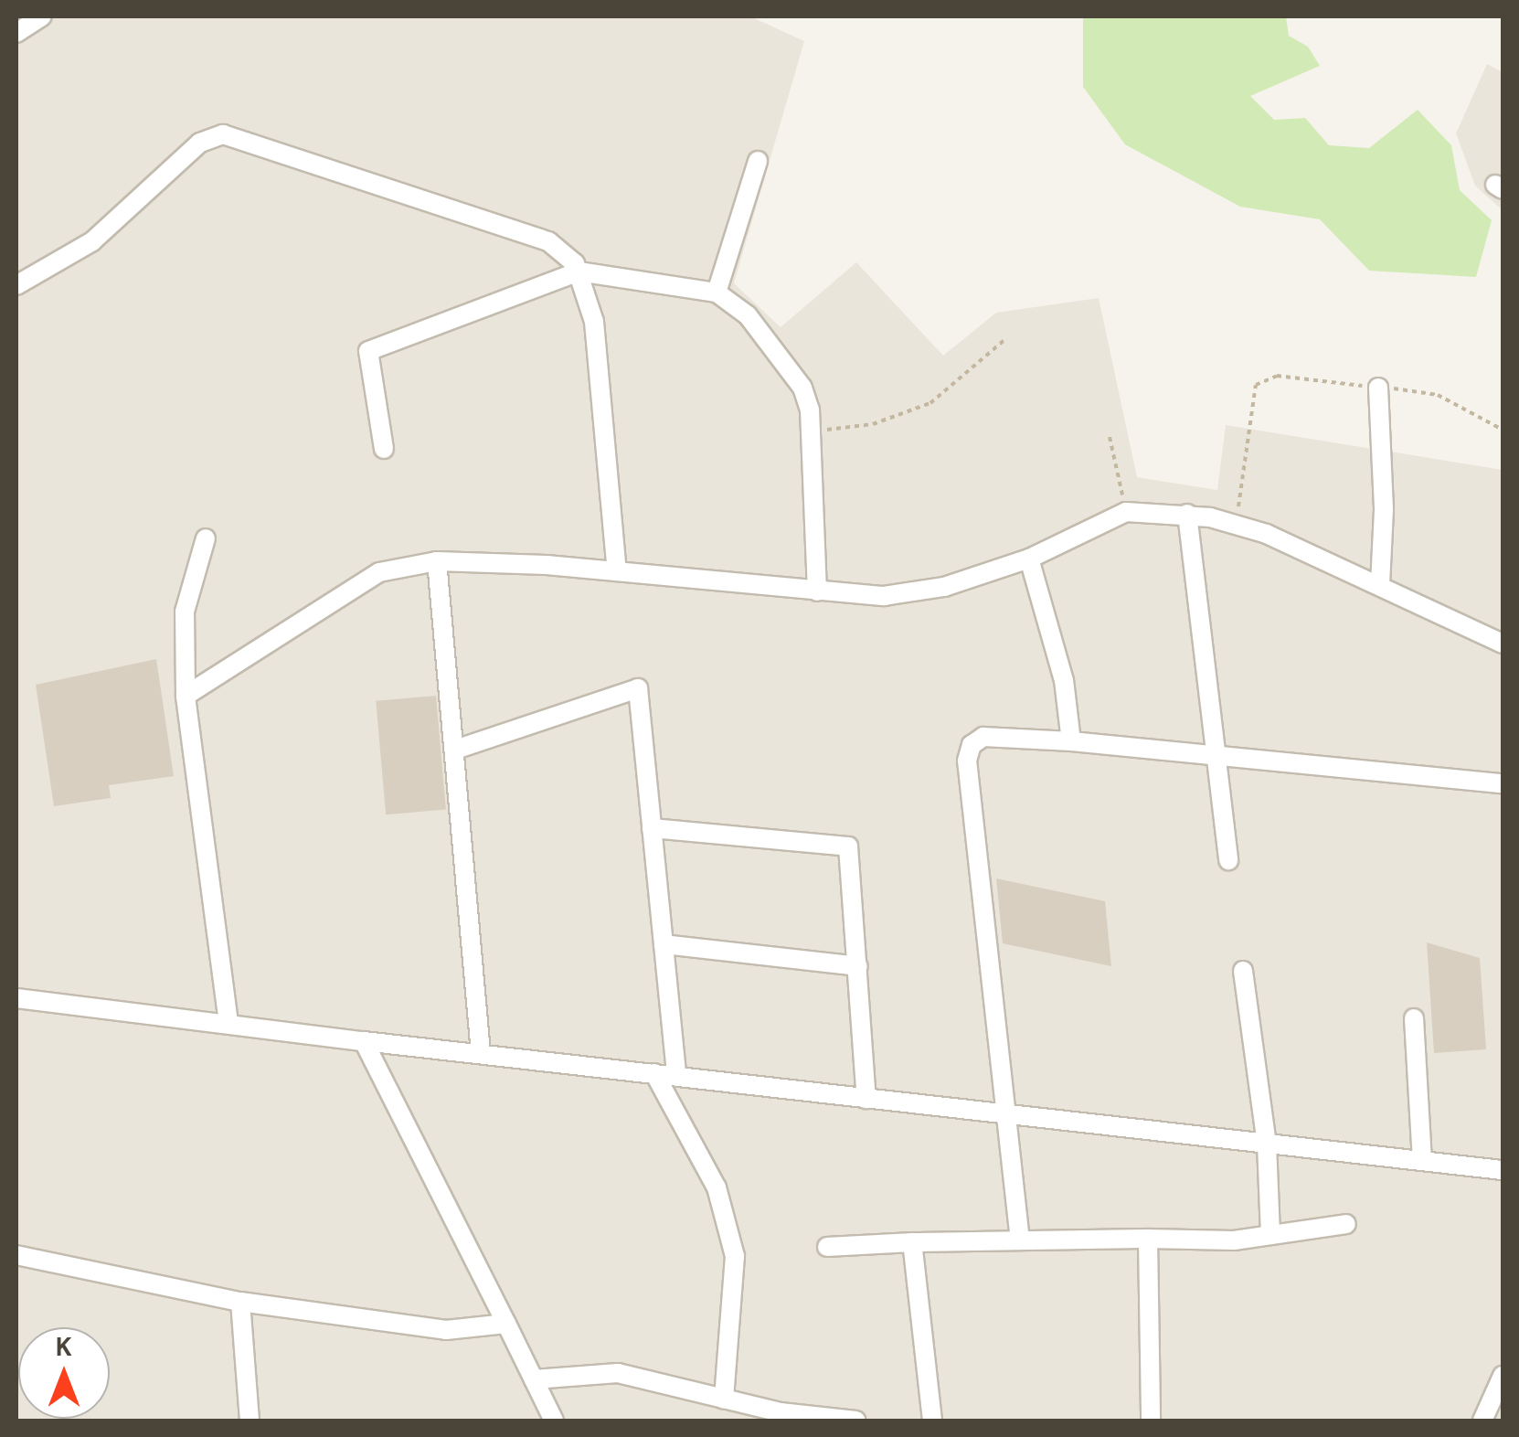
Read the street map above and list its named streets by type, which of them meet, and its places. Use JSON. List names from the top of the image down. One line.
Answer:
{"north":"top"}
